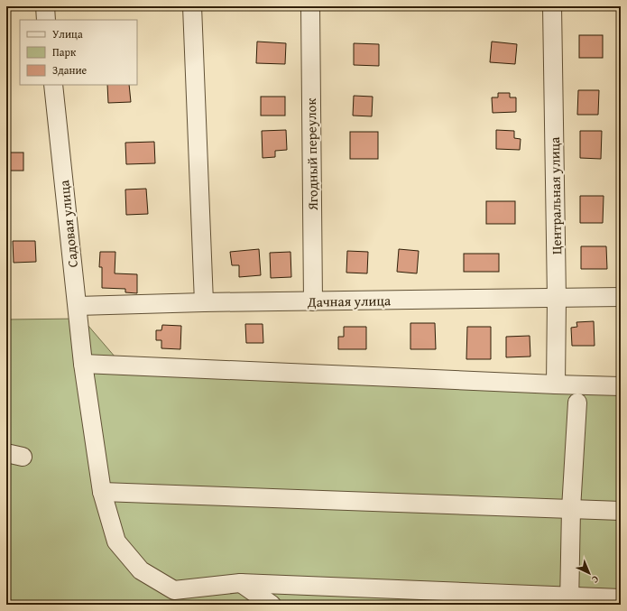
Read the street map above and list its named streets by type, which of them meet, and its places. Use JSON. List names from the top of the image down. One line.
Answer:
{"streets":{"street":["Ягодный переулок","Центральная улица","Садовая улица","Дачная улица"]},"crossings":[["Ягодный переулок","Дачная улица"],["Центральная улица","Дачная улица"],["Садовая улица","Дачная улица"]],"legend":["Улица","Парк","Здание"],"north":"bottom right"}
